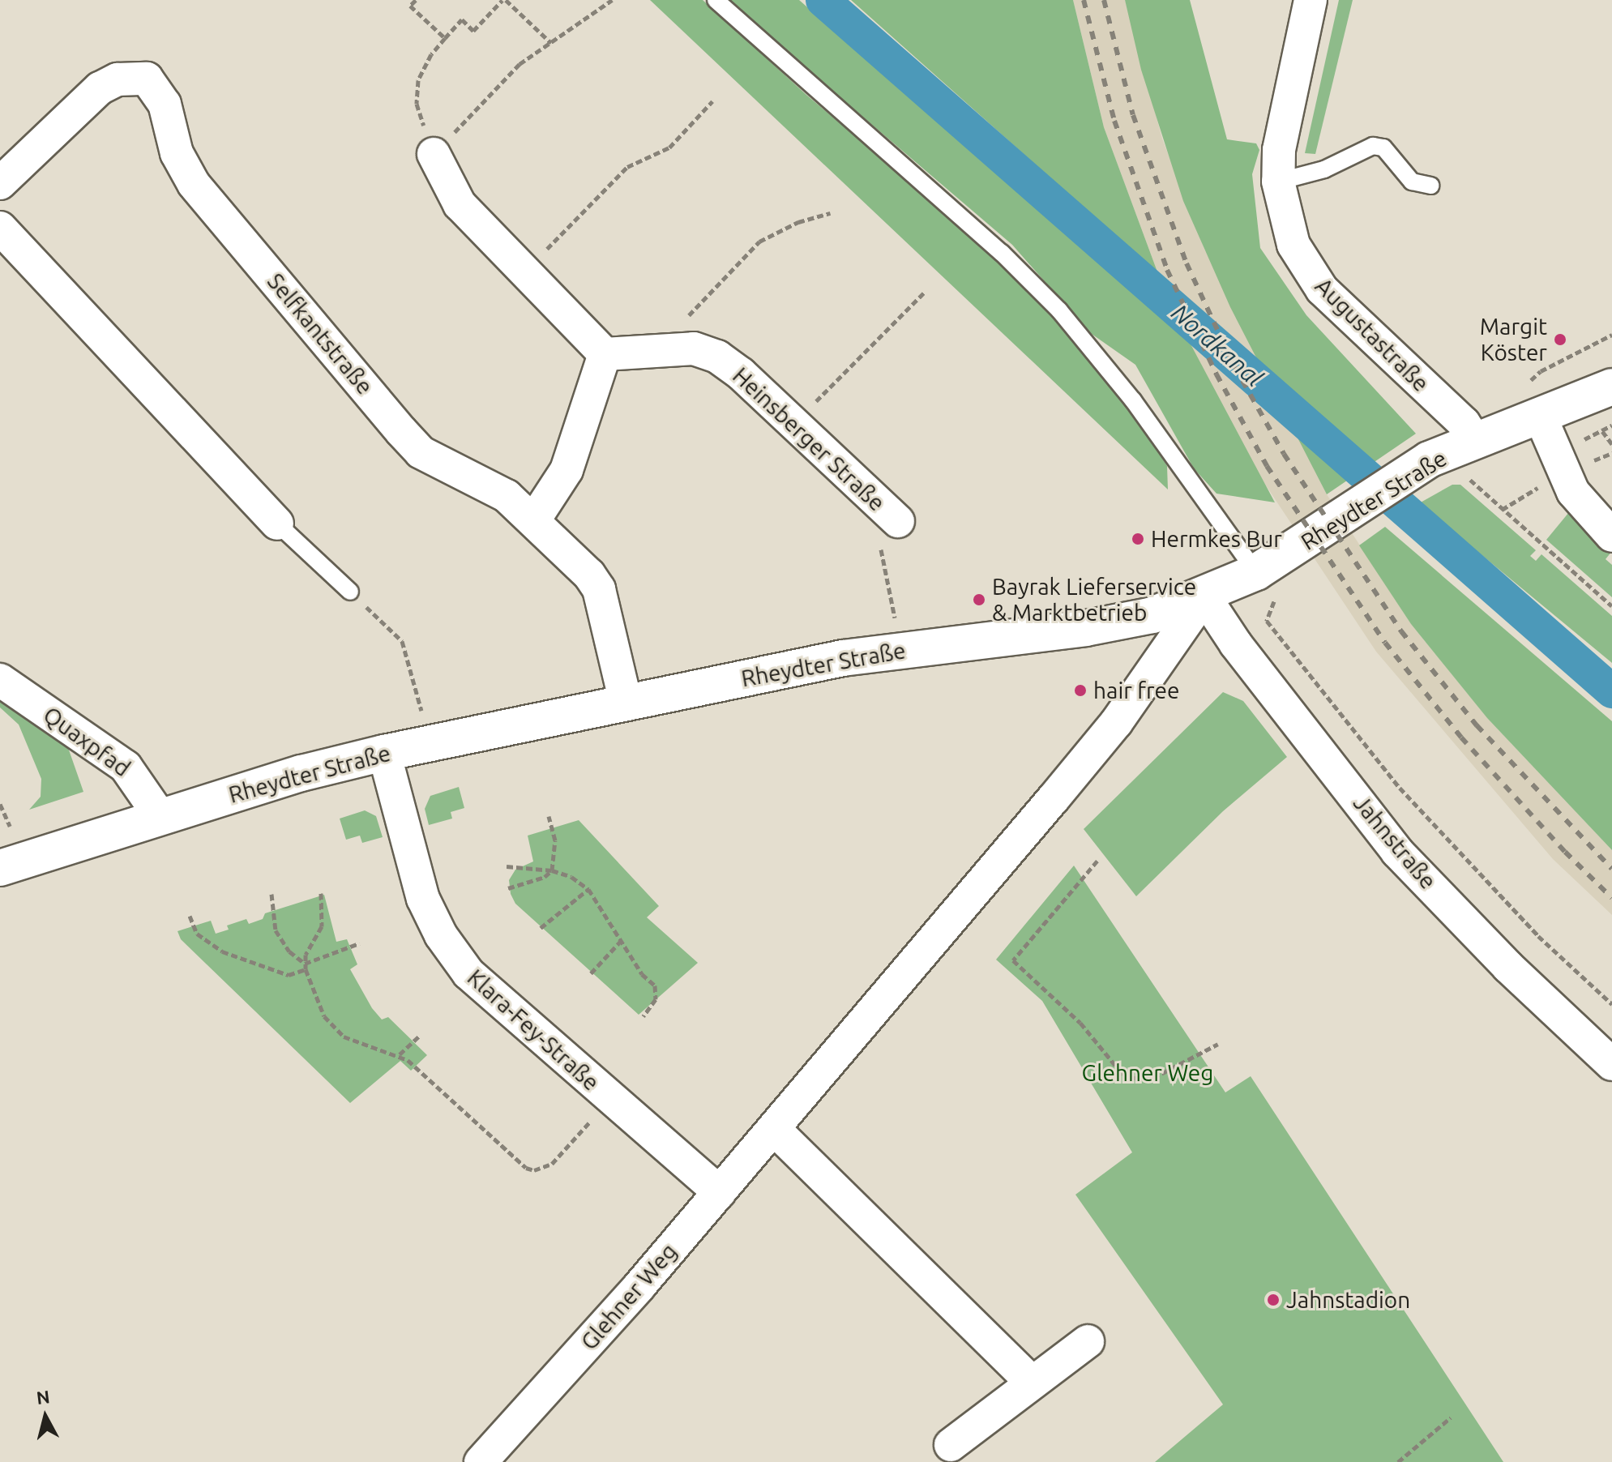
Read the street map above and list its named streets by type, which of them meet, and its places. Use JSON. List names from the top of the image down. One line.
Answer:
{"streets":{"main road":["Rheydter Straße"],"street":["Selfkantstraße","Augustastraße","Heinsberger Straße","Quaxpfad","Jahnstraße","Klara-Fey-Straße","Glehner Weg"]},"crossings":[["Selfkantstraße","Rheydter Straße"],["Augustastraße","Rheydter Straße"],["Rheydter Straße","Quaxpfad"],["Rheydter Straße","Jahnstraße"],["Rheydter Straße","Klara-Fey-Straße"],["Rheydter Straße","Glehner Weg"],["Jahnstraße","Glehner Weg"],["Klara-Fey-Straße","Glehner Weg"]],"water":["Nordkanal"],"parks":["Glehner Weg"],"places":["Margit Köster","Hermkes Bur","Bayrak Lieferservice & Marktbetrieb","hair free","Jahnstadion"],"north":"top"}
